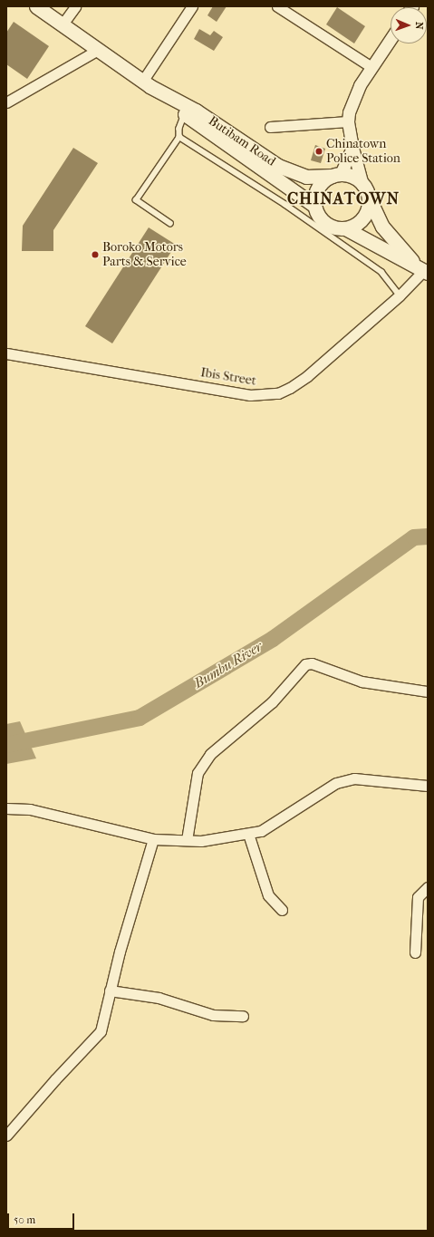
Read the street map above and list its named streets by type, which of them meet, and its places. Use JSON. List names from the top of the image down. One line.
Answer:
{"streets":{"main road":["Butibam Road"],"street":["Ibis Street"]},"districts":["CHINATOWN"],"water":["Bumbu River"],"places":["Chinatown Police Station","Boroko Motors Parts & Service"],"scale_bar":"50 m","north":"right"}
